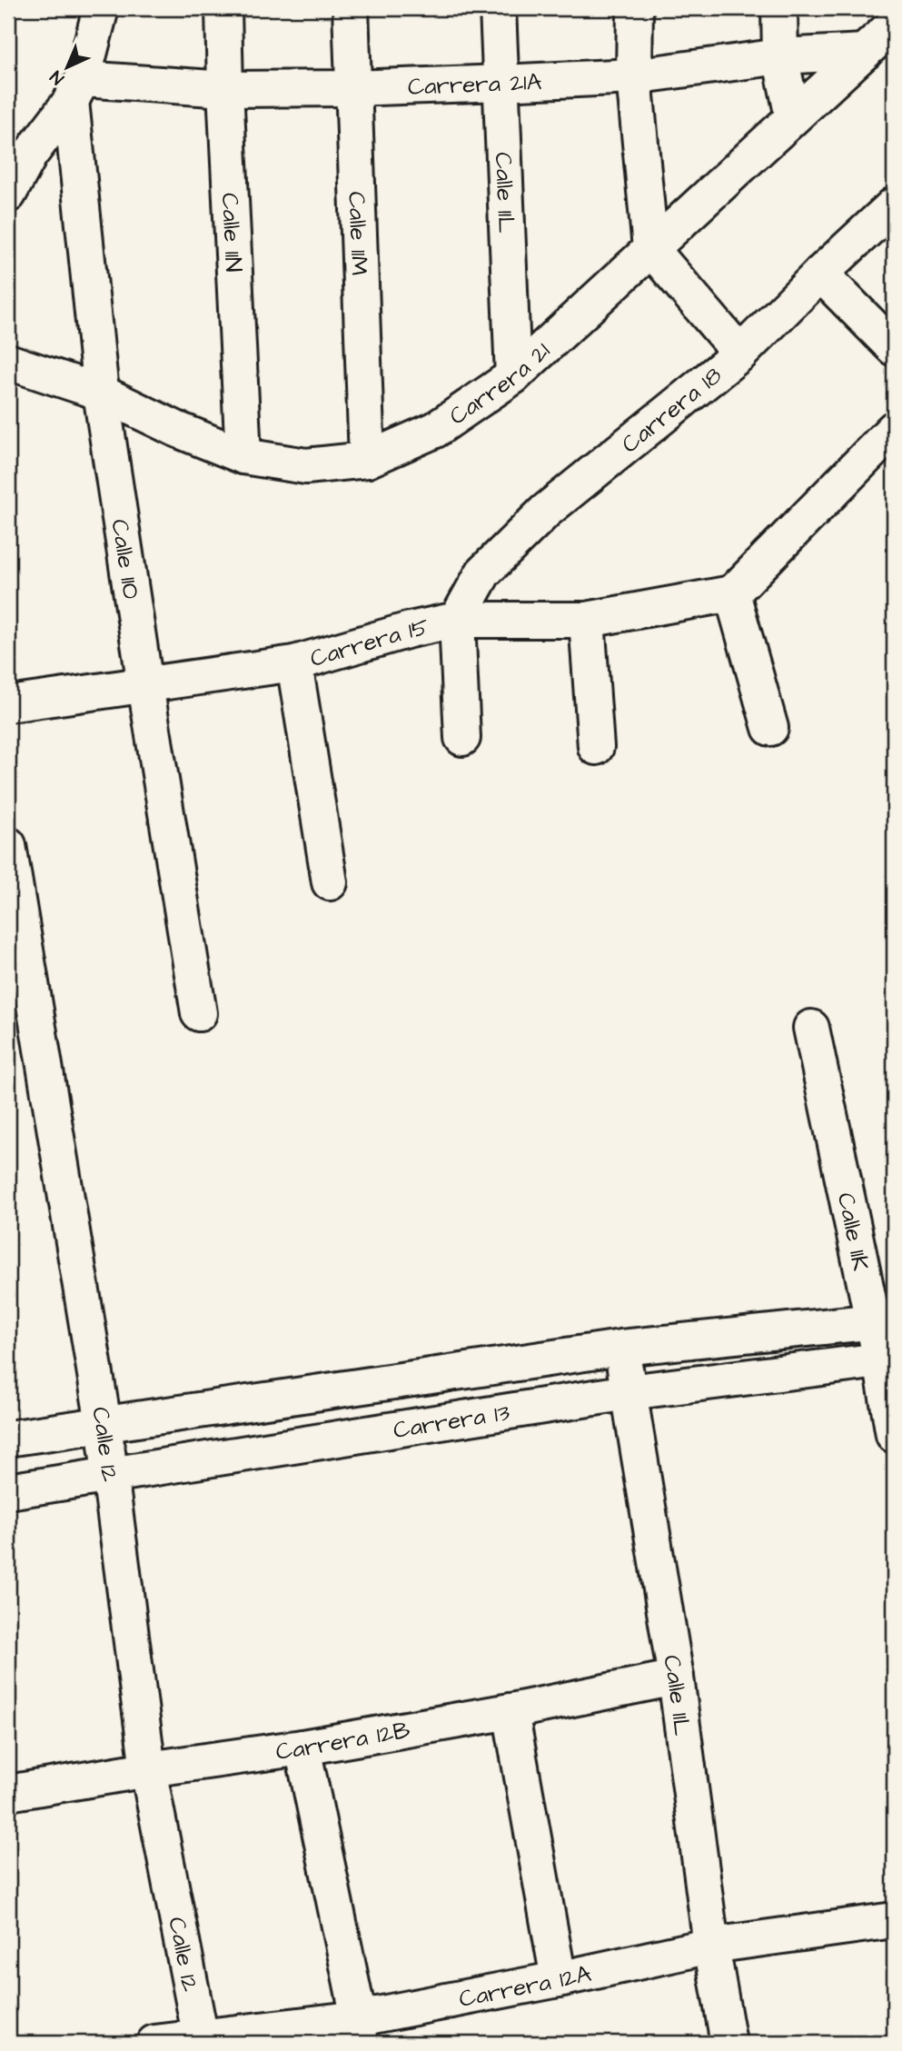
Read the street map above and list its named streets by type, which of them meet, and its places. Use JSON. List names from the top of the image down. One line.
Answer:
{"streets":{"street":["Carrera 21A","Calle 11L","Calle 11N","Calle 11M","Carrera 21","Carrera 18","Calle 11O","Carrera 15","Calle 11K","Carrera 13","Calle 12","Carrera 12B","Carrera 12A"]},"crossings":[["Carrera 21A","Calle 11L"],["Carrera 21A","Calle 11N"],["Carrera 21A","Calle 11M"],["Carrera 21A","Carrera 21"],["Carrera 21A","Calle 11O"],["Calle 11L","Carrera 21"],["Calle 11L","Carrera 13"],["Calle 11L","Carrera 12B"],["Calle 11L","Carrera 12A"],["Calle 11N","Carrera 21"],["Calle 11M","Carrera 21"],["Carrera 21","Calle 11O"],["Carrera 18","Carrera 15"],["Calle 11O","Carrera 15"],["Calle 11K","Carrera 13"],["Carrera 13","Calle 12"],["Calle 12","Carrera 12B"],["Calle 12","Carrera 12A"]],"north":"bottom left"}
